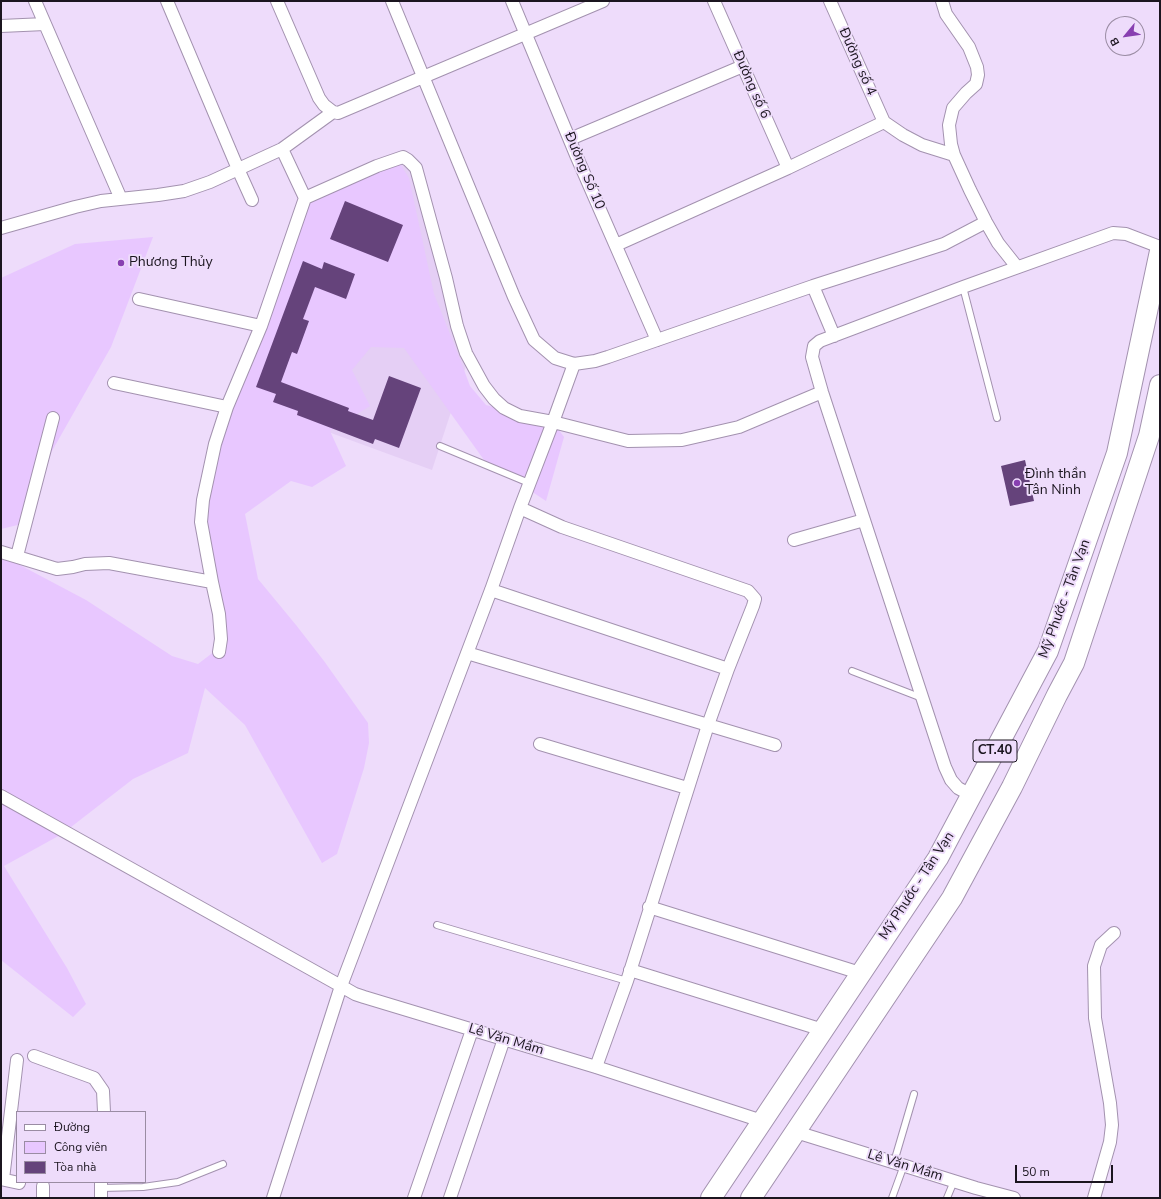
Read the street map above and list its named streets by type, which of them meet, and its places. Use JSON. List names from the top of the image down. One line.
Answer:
{"streets":{"main road":["Mỹ Phước - Tân Vạn","CT.40"],"street":["Đường số 4","Đường số 6","Đường Số 10","Lê Văn Mầm"]},"crossings":[["Mỹ Phước - Tân Vạn","Lê Văn Mầm"]],"places":["Phương Thủy","Đình thần Tân Ninh"],"legend":["Đường","Công viên","Tòa nhà"],"scale_bar":"50 m","north":"bottom left"}
